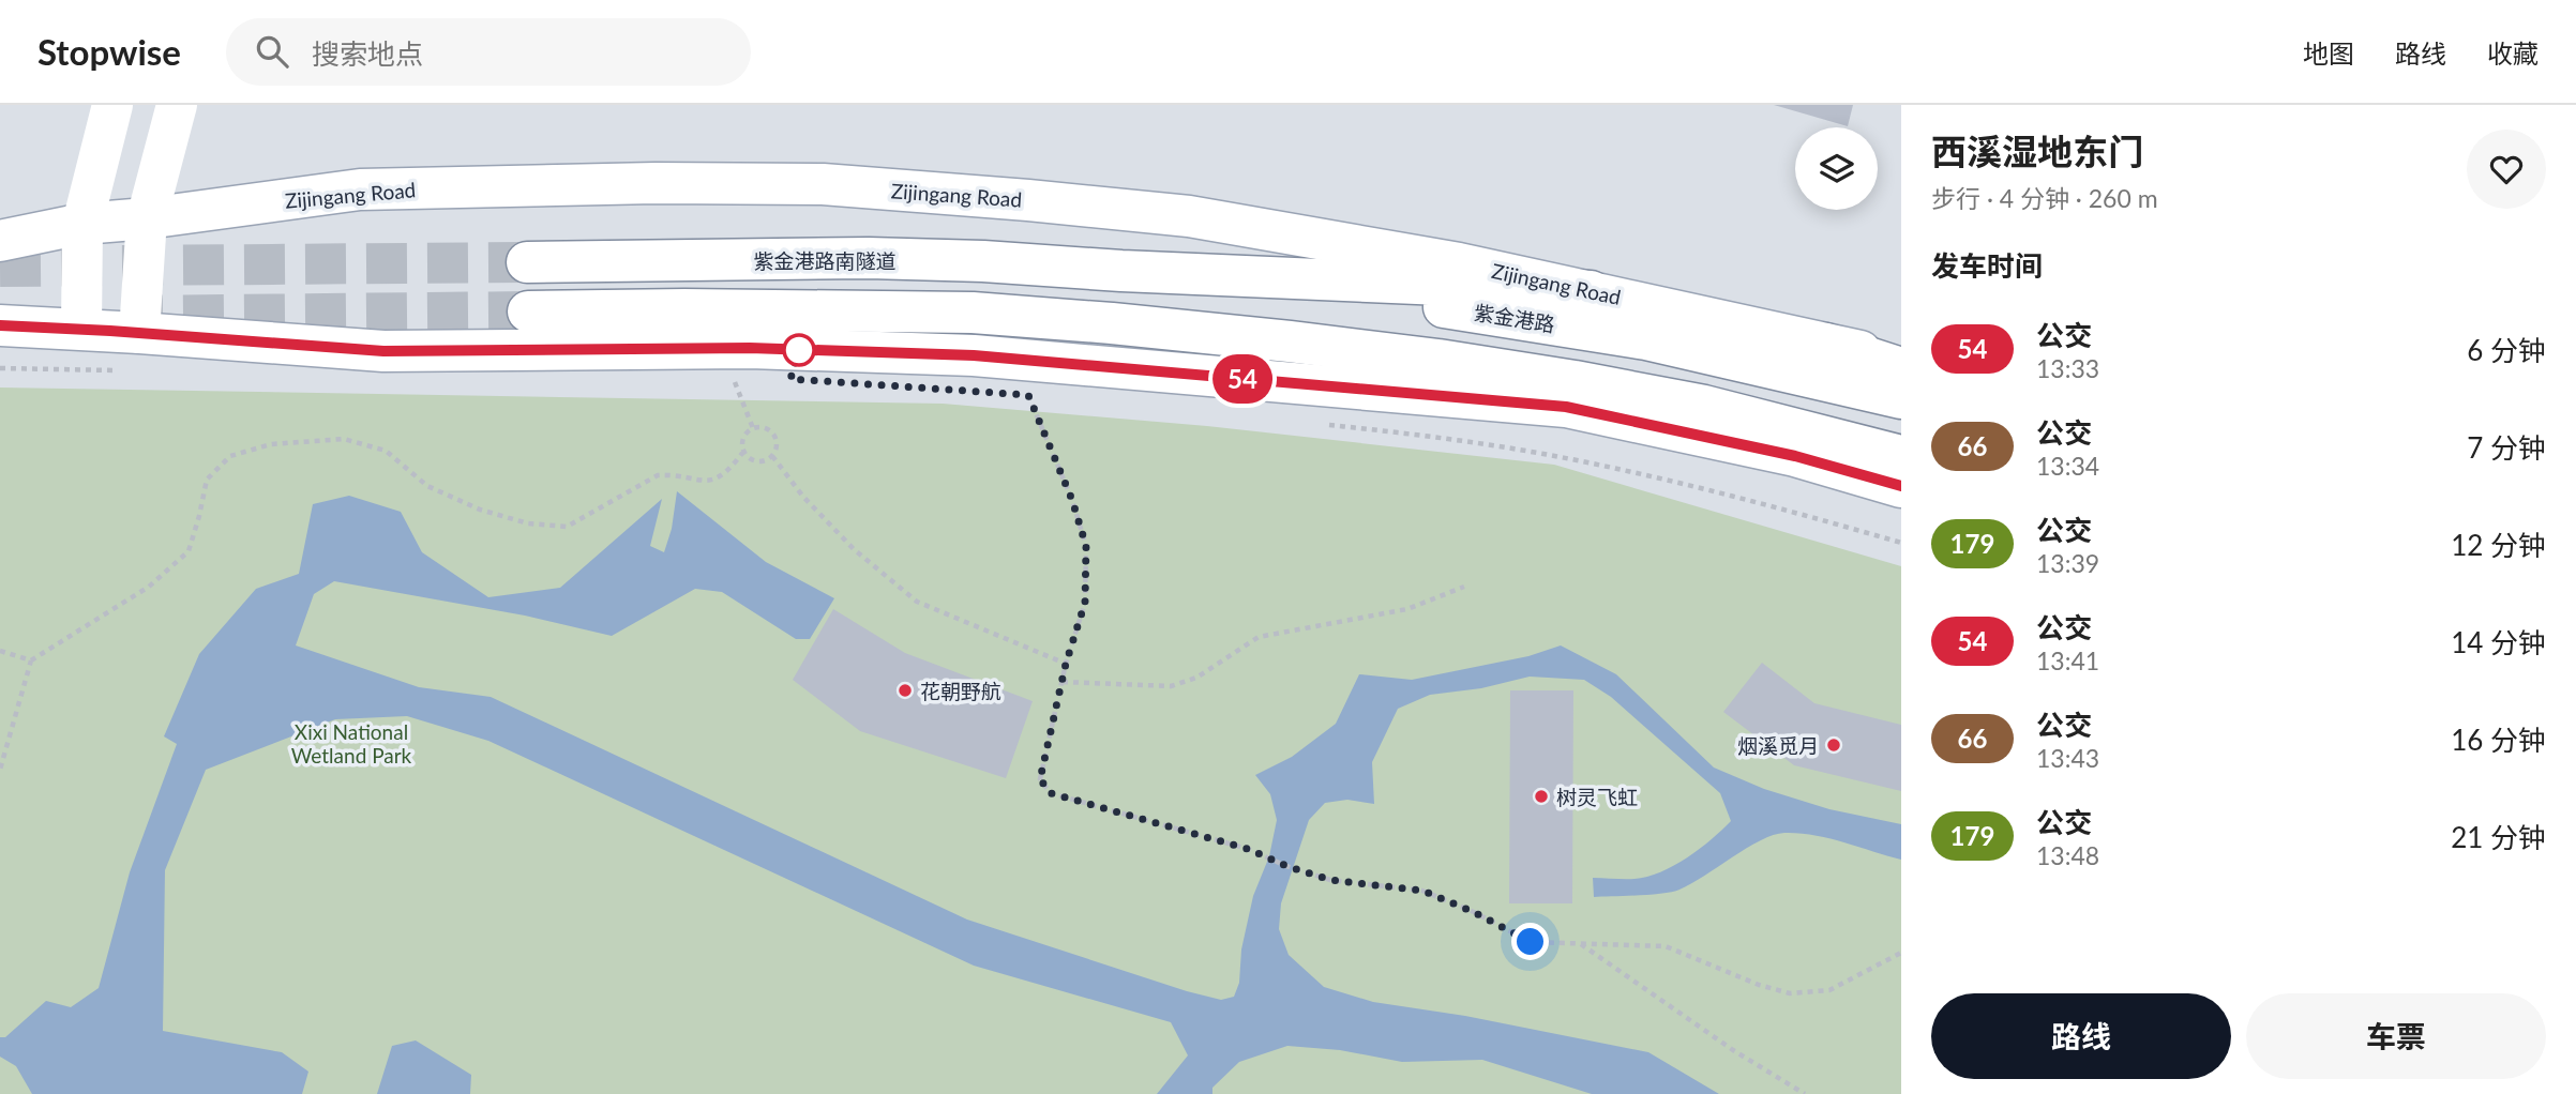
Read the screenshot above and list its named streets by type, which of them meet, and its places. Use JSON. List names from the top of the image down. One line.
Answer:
{"streets":{"main road":["Zijingang Road","紫金港路南隧道","紫金港路"]},"crossings":[["紫金港路南隧道","紫金港路"]],"parks":["Xixi National Wetland Park"],"places":["花朝野航","烟溪觅月","树灵飞虹"],"lines":["bus line 54"],"page":{"header":"Stopwise","search":"搜索地点","nav":["地图","路线","收藏"],"on_map":"54","heading":[["西溪湿地东门","步行 · 4 分钟 · 260 m"],"发车时间"],"list":[{"mark":"54","name":"公交","note":"13:33","value":"6 分钟"},{"mark":"66","name":"公交","note":"13:34","value":"7 分钟"},{"mark":"179","name":"公交","note":"13:39","value":"12 分钟"},{"mark":"54","name":"公交","note":"13:41","value":"14 分钟"},{"mark":"66","name":"公交","note":"13:43","value":"16 分钟"},{"mark":"179","name":"公交","note":"13:48","value":"21 分钟"}],"buttons":["路线","车票"]}}
